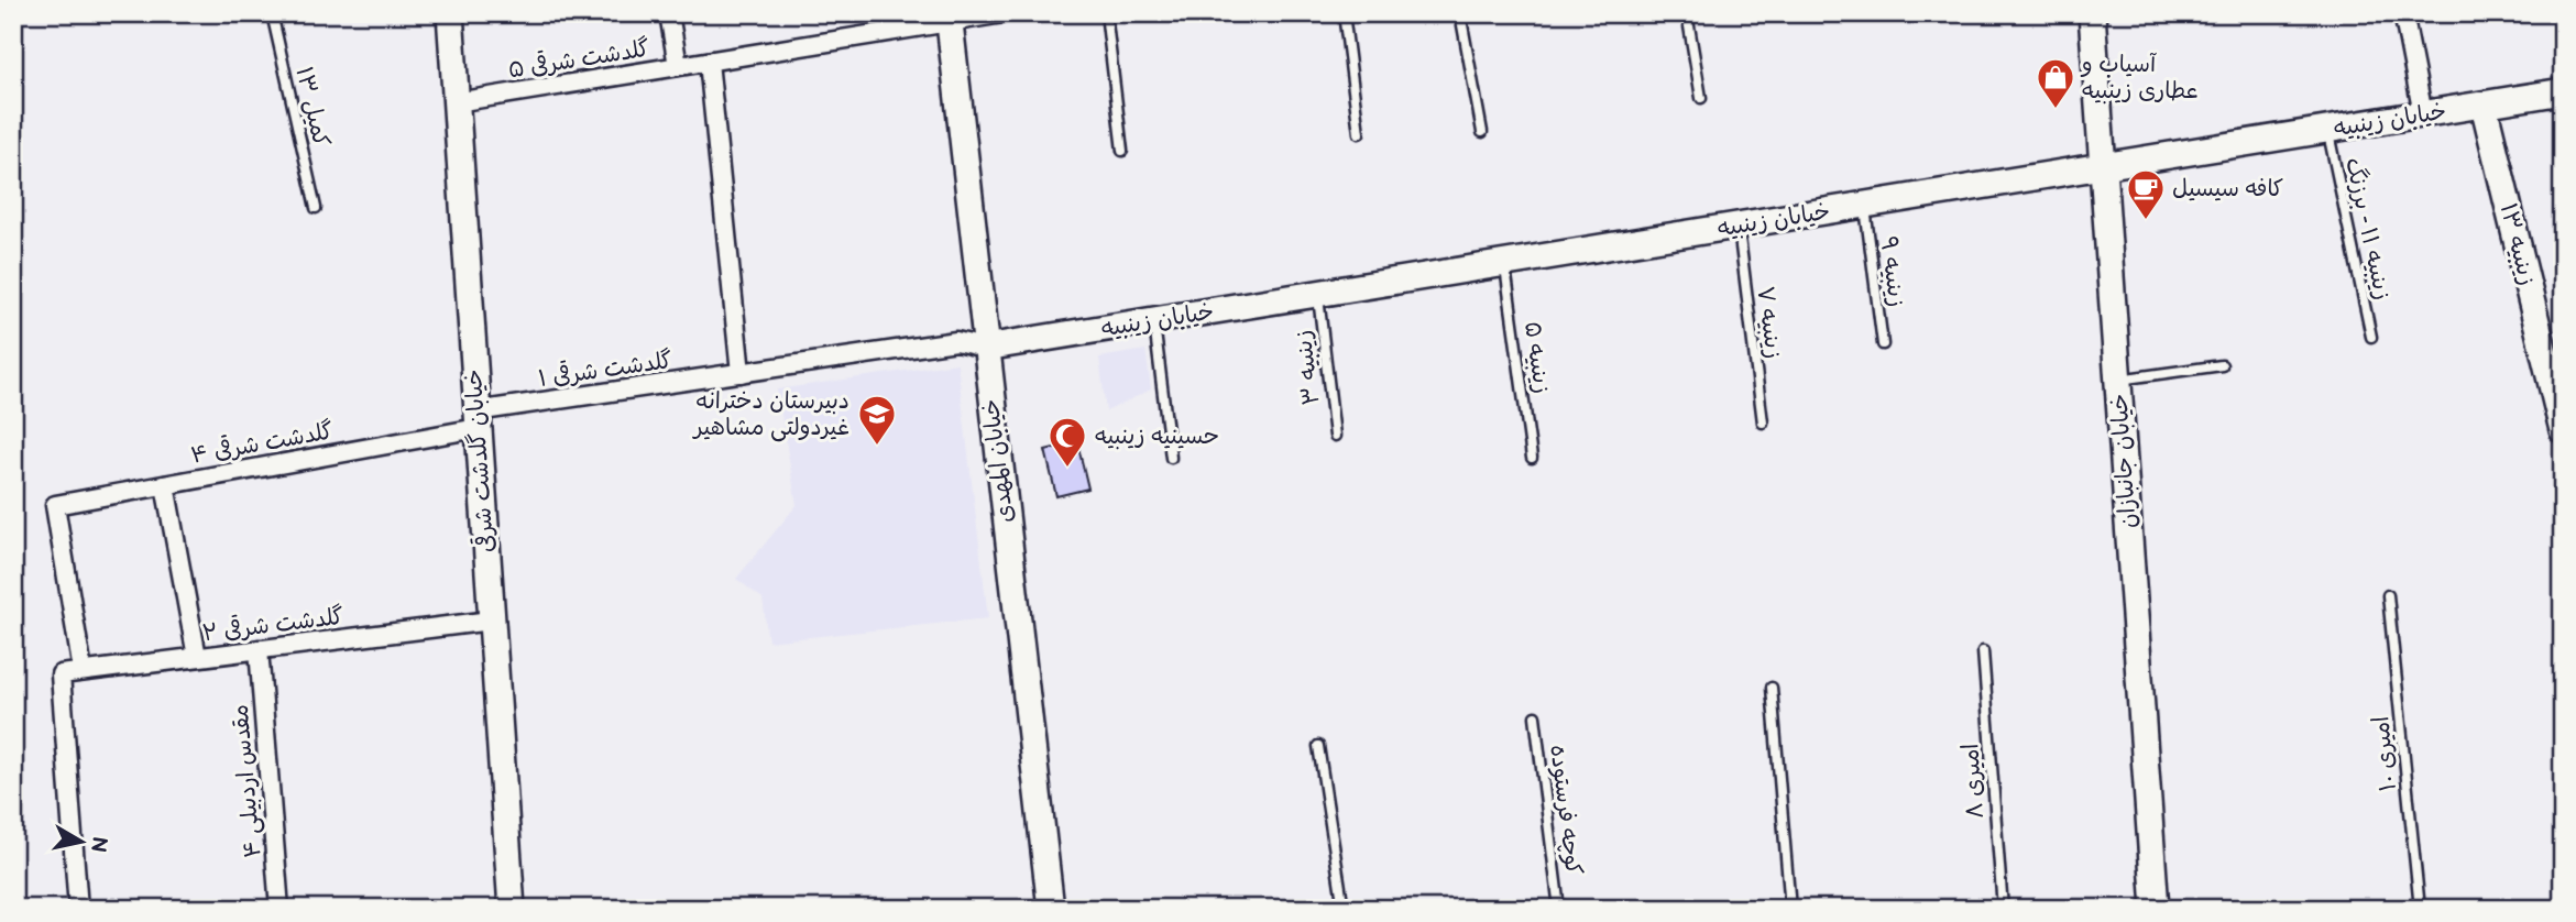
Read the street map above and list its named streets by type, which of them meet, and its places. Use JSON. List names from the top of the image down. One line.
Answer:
{"streets":{"street":["گلدشت شرقی ۵","خیابان زینبیه","زینبیه ۱۳","گلدشت شرقی ۱","گلدشت شرقی ۴","خیابان گلدشت شرقی","خیابان المهدی","خیابان جانبازان","گلدشت شرقی ۲","مقدس اردبیلی ۴"],"lane":["کمیل ۱۳","زینبیه ۱۱ - برزنگ","زینبیه ۹","زینبیه ۷","زینبیه ۵","زینبیه ۳","امیری ۱۰","امیری ۸","کوچه فرستوده"]},"crossings":[["گلدشت شرقی ۵","خیابان گلدشت شرقی"],["گلدشت شرقی ۵","خیابان المهدی"],["خیابان زینبیه","زینبیه ۱۱ - برزنگ"],["خیابان زینبیه","زینبیه ۱۳"],["خیابان زینبیه","زینبیه ۹"],["خیابان زینبیه","زینبیه ۷"],["خیابان زینبیه","زینبیه ۵"],["خیابان زینبیه","زینبیه ۳"],["خیابان زینبیه","گلدشت شرقی ۱"],["خیابان زینبیه","خیابان المهدی"],["خیابان زینبیه","خیابان جانبازان"],["گلدشت شرقی ۱","گلدشت شرقی ۴"],["گلدشت شرقی ۱","خیابان گلدشت شرقی"],["گلدشت شرقی ۱","خیابان المهدی"],["گلدشت شرقی ۴","خیابان گلدشت شرقی"],["گلدشت شرقی ۴","گلدشت شرقی ۲"],["خیابان گلدشت شرقی","گلدشت شرقی ۲"],["گلدشت شرقی ۲","مقدس اردبیلی ۴"]],"places":{"shop":["آسیاب و عطاری زینبیه"],"cafe":["کافه سیسیل"],"school or university":["دبیرستان دخترانه غیردولتی مشاهیر"],"mosque":["حسینیه زینبیه"]},"north":"right"}
